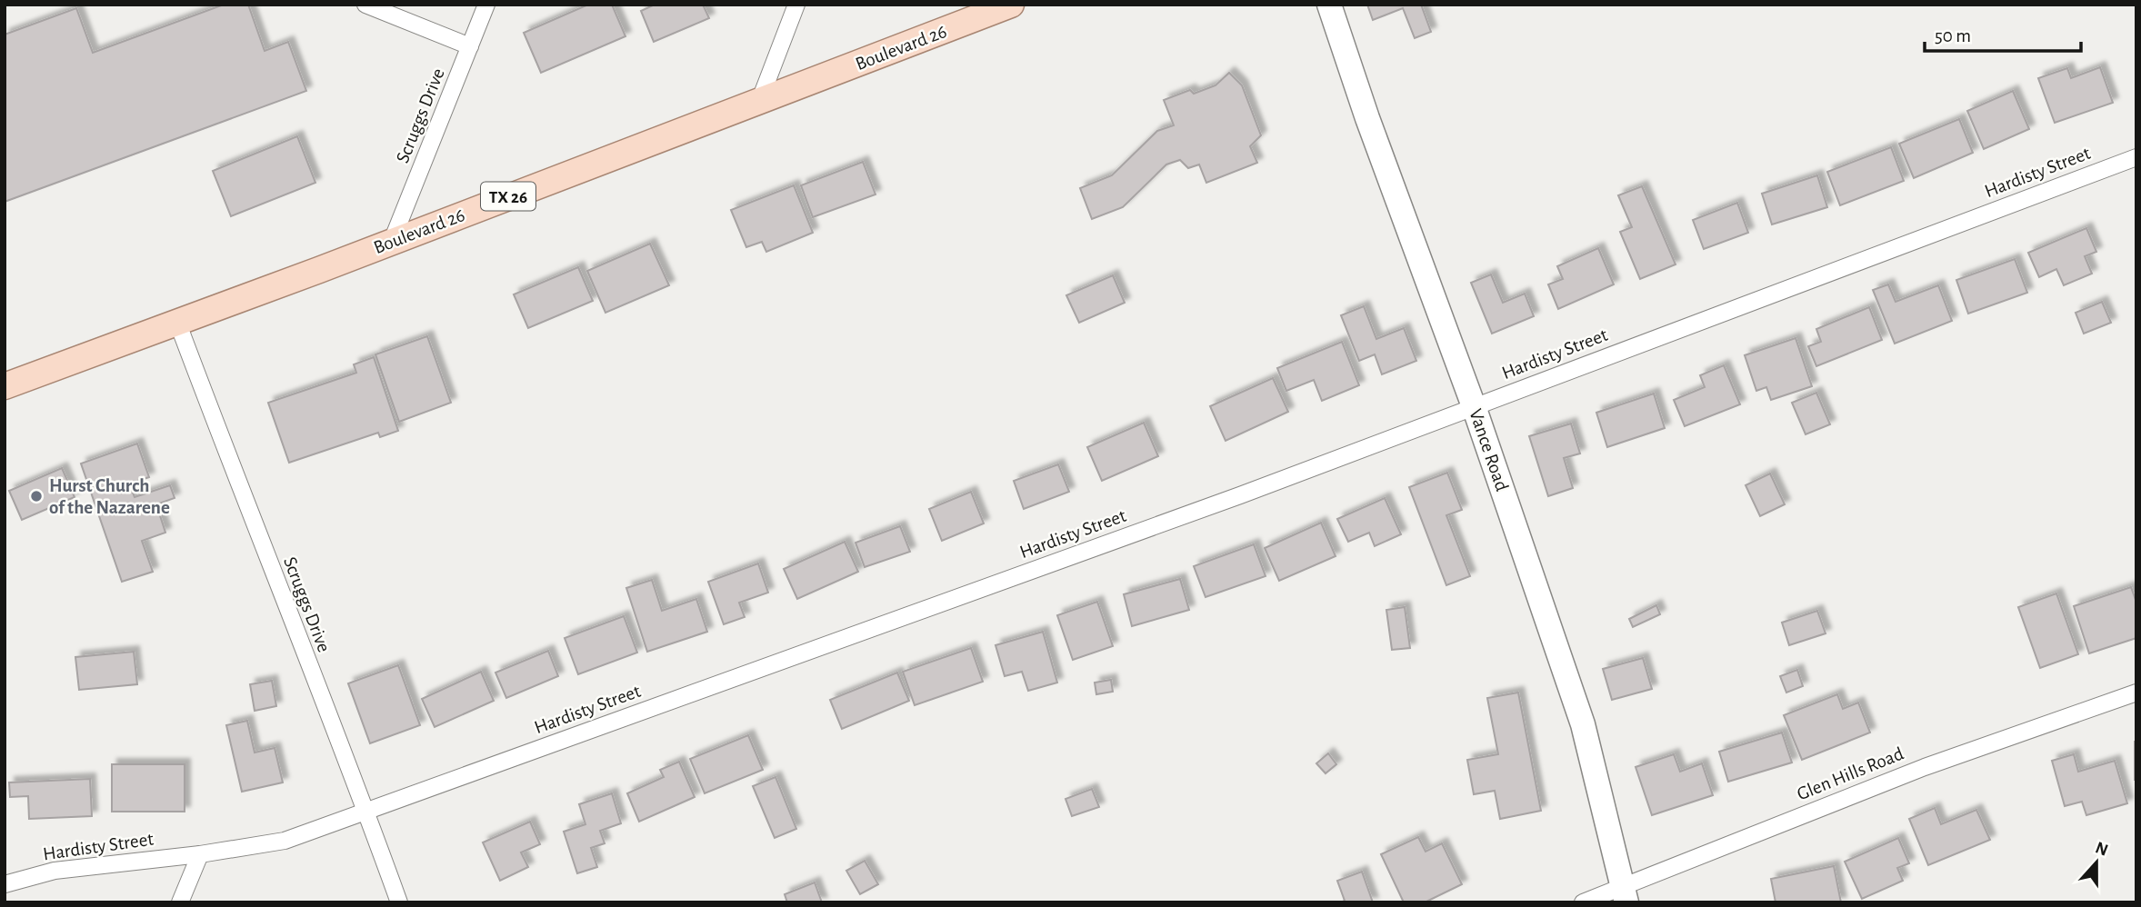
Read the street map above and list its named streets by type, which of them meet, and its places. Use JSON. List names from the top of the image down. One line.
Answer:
{"streets":{"main road":["Boulevard 26","TX 26"],"street":["Scruggs Drive","Hardisty Street","Vance Road","Glen Hills Road"]},"crossings":[["Boulevard 26","Scruggs Drive"],["Scruggs Drive","Hardisty Street"],["Hardisty Street","Vance Road"],["Vance Road","Glen Hills Road"]],"places":["Hurst Church of the Nazarene"],"scale_bar":"50 m","north":"top"}
